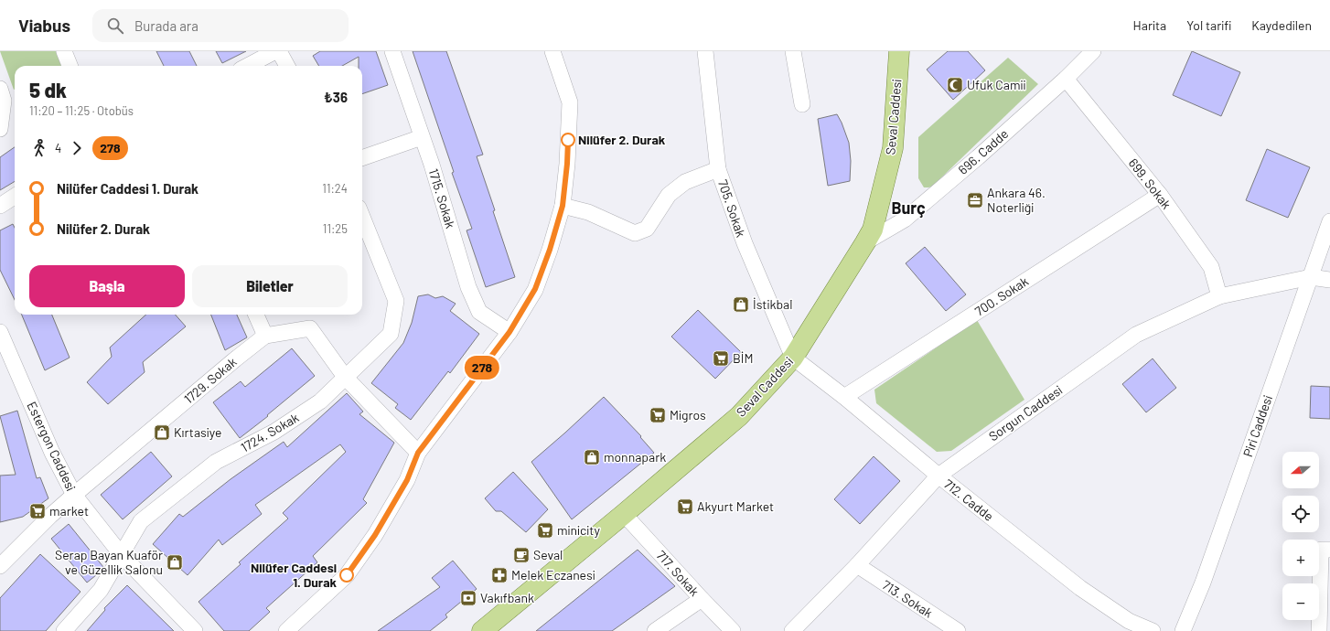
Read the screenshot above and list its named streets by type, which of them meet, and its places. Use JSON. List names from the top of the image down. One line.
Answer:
{"streets":{"main road":["Seval Caddesi"],"street":["696. Cadde","699. Sokak","1715. Sokak","705. Sokak","700. Sokak","1729. Sokak","Sorgun Caddesi","Piri Caddesi","1724. Sokak","Estergon Caddesi","712. Cadde","717. Sokak","713. Sokak"]},"crossings":[["Seval Caddesi","696. Cadde"],["Seval Caddesi","705. Sokak"],["Seval Caddesi","712. Cadde"],["Seval Caddesi","717. Sokak"],["696. Cadde","699. Sokak"],["699. Sokak","700. Sokak"],["699. Sokak","Sorgun Caddesi"],["705. Sokak","712. Cadde"],["700. Sokak","712. Cadde"],["1729. Sokak","1724. Sokak"],["1729. Sokak","Estergon Caddesi"],["Sorgun Caddesi","Piri Caddesi"],["Sorgun Caddesi","712. Cadde"],["Sorgun Caddesi","713. Sokak"],["1724. Sokak","Estergon Caddesi"]],"districts":["Burç"],"places":{"mosque":["Ufuk Camii"],"other":["Nilüfer 2. Durak","Nilüfer Caddesi 1. Durak"],"office":["Ankara 46. Noterliği"],"shop":["İstikbal","Kırtasiye","monnapark","Serap Bayan Kuaför ve Güzellik Salonu"],"supermarket":["BİM","Migros","Akyurt Market","market","minicity"],"cafe":["Seval"],"pharmacy":["Melek Eczanesi"],"bank":["Vakıfbank"]},"lines":["bus line 278"],"north":"left","page":{"header":"Viabus","search":"Burada ara","nav":["Harita","Yol tarifi","Kaydedilen"],"on_map":"278","heading":["5 dk","11:20 – 11:25 · Otobüs","₺36"],"legs":["4","278"],"list":[{"name":"Nilüfer Caddesi 1. Durak","value":"11:24"},{"name":"Nilüfer 2. Durak","value":"11:25"}],"buttons":["Başla","Biletler"],"map_buttons":["+","−"]}}
